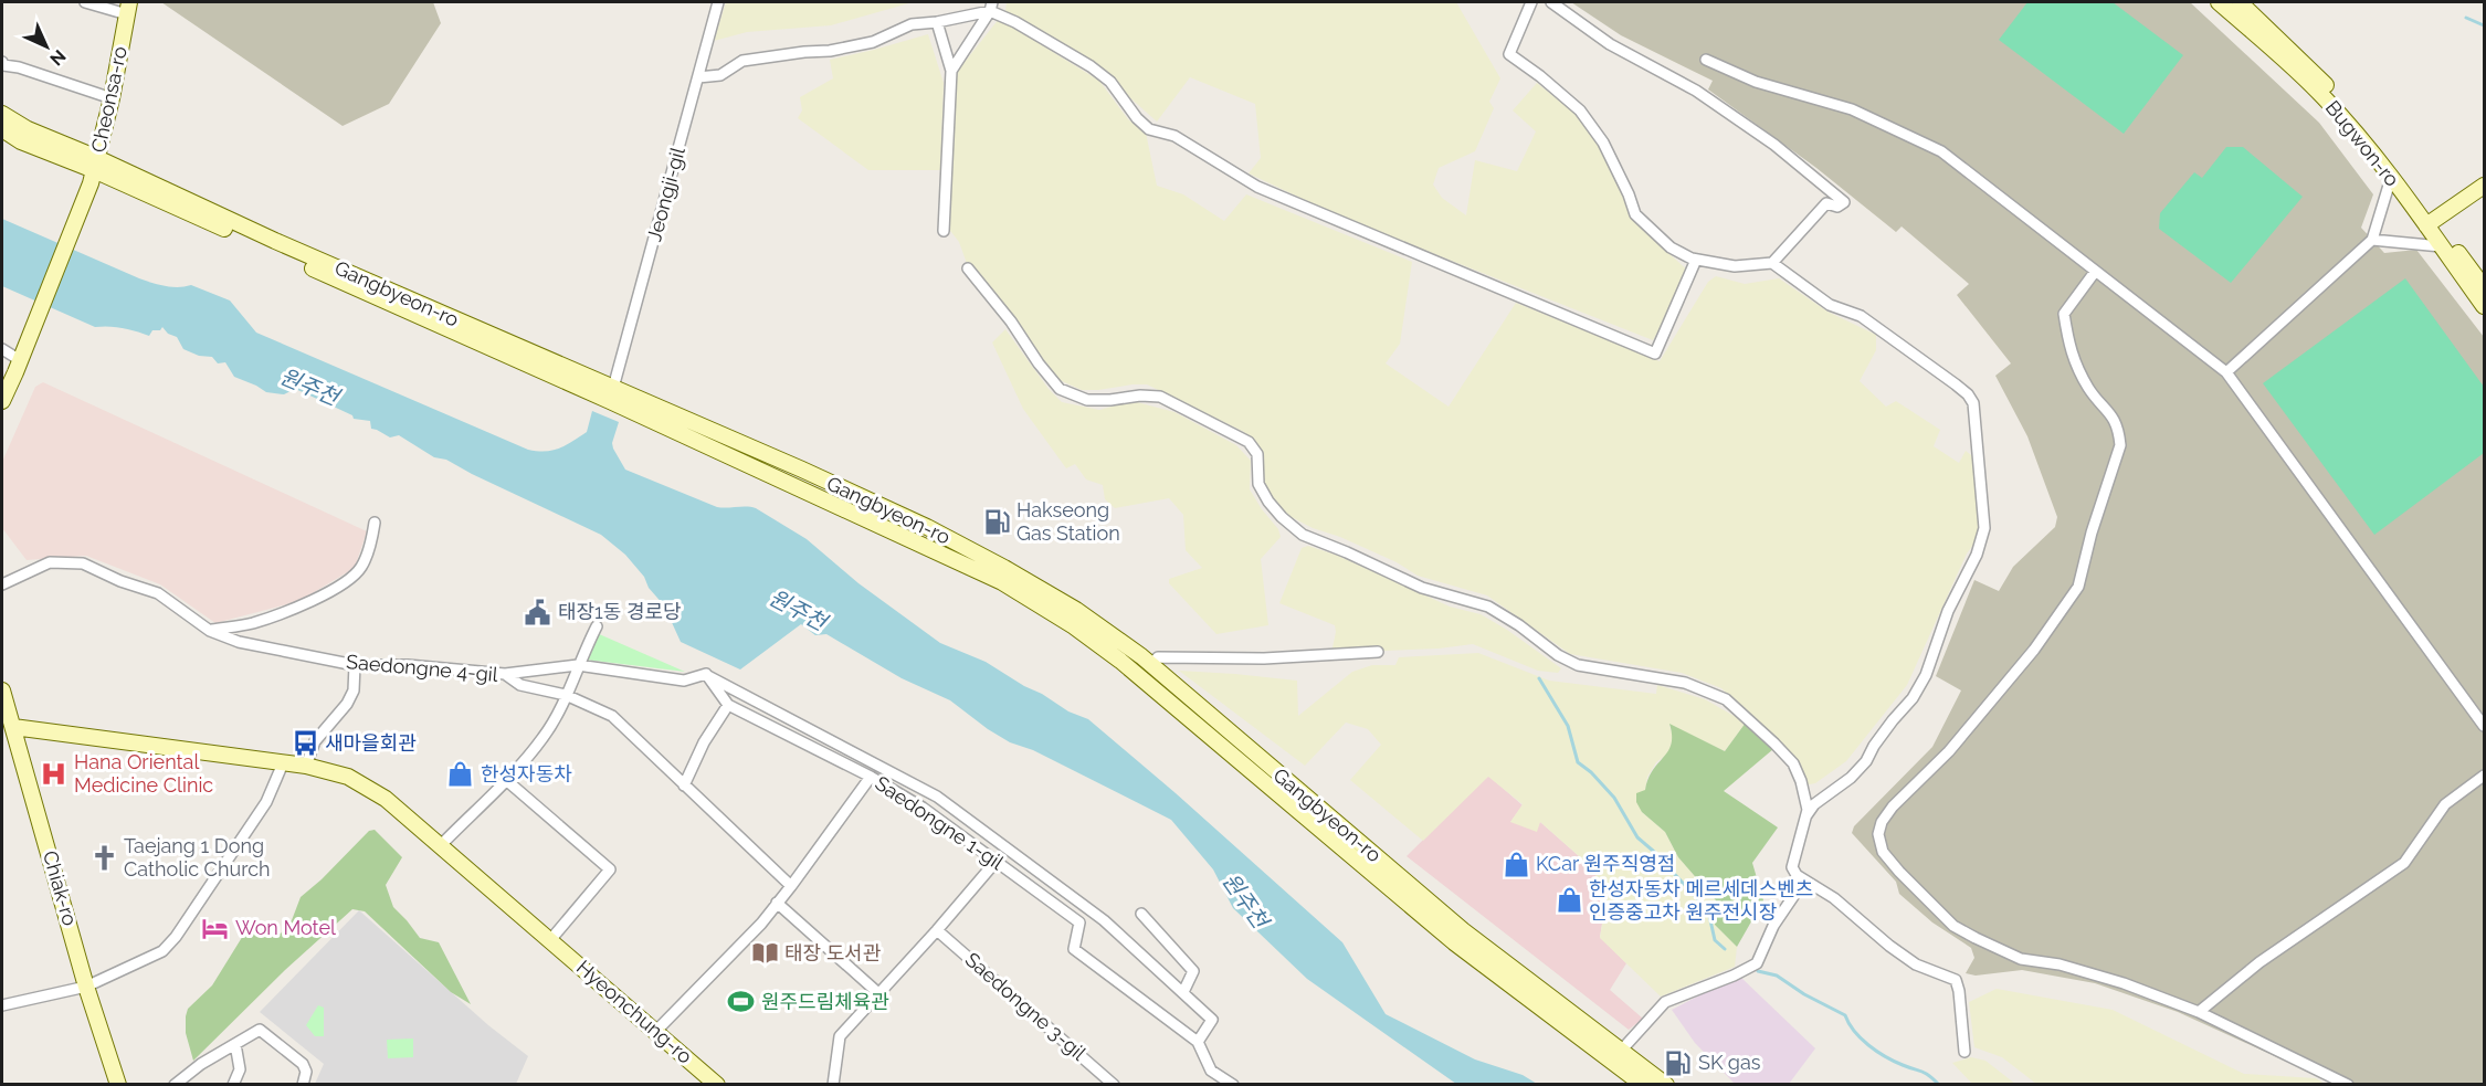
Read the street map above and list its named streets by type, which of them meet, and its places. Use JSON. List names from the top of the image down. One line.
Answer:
{"streets":{"street":["Cheonsa-ro","Bugwon-ro","Jeongji-gil","Gangbyeon-ro","Saedongne 4-gil","Saedongne 1-gil","Chiak-ro","Saedongne 3-gil","Hyeonchung-ro"]},"crossings":[["Cheonsa-ro","Gangbyeon-ro"],["Jeongji-gil","Gangbyeon-ro"],["Chiak-ro","Hyeonchung-ro"]],"water":["원주천"],"places":{"fuel station":["Hakseong Gas Station","SK gas"],"public building":["태장1동 경로당"],"bus stop":["새마을회관"],"hospital":["Hana Oriental Medicine Clinic"],"shop":["한성자동차","KCar 원주직영점","한성자동차 메르세데스벤츠 인증중고차 원주전시장"],"church":["Taejang 1 Dong Catholic Church"],"hotel":["Won Motel"],"library":["태장 도서관"],"sports":["원주드림체육관"]},"north":"bottom right"}
